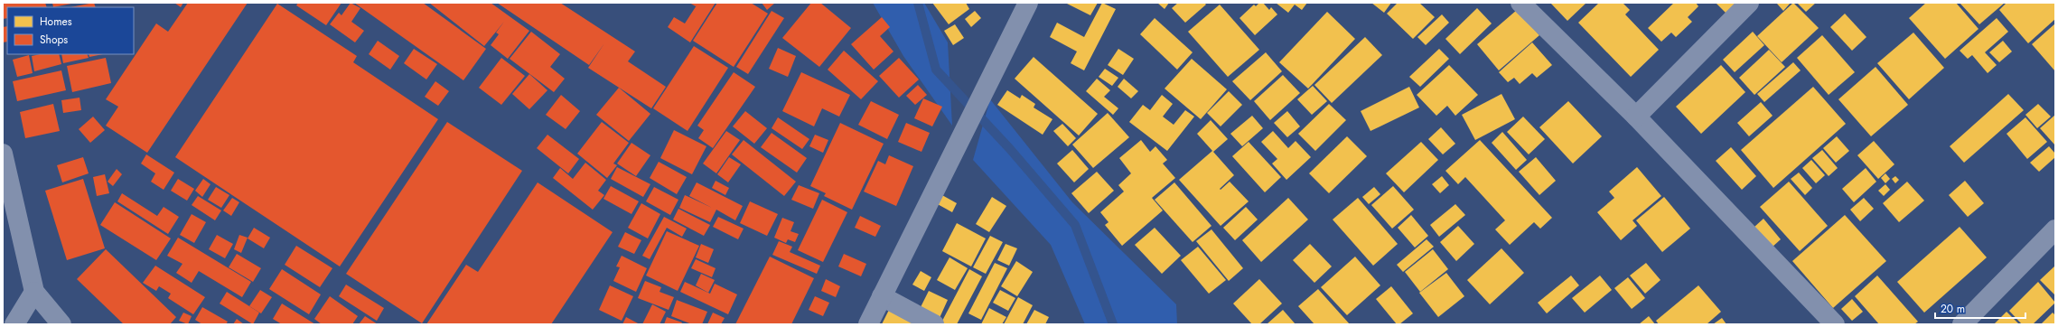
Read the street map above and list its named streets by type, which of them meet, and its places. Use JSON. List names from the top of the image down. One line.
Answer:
{"legend":["Homes","Shops"],"scale_bar":"20 m"}
